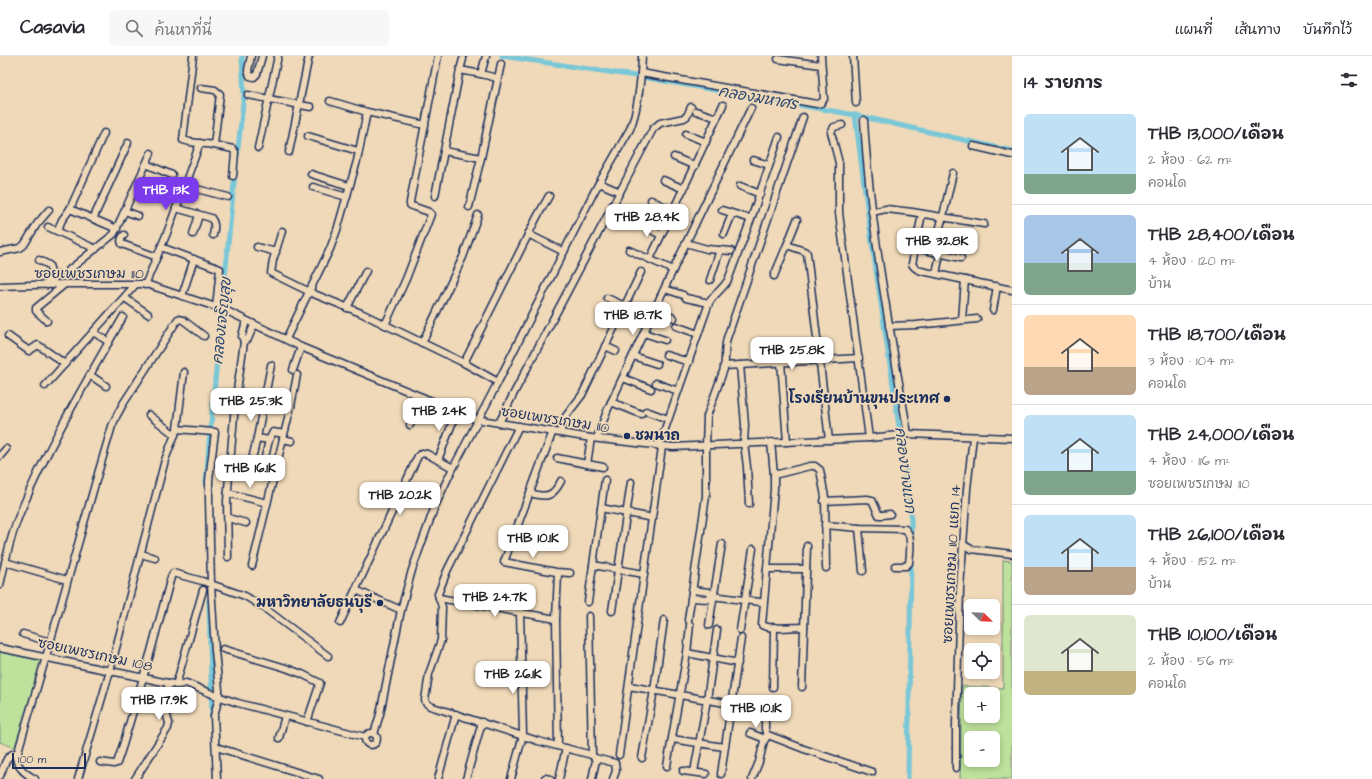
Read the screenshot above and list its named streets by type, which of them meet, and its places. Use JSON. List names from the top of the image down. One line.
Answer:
{"streets":{"street":["ซอยเพชรเกษม 110","ซอยเพชรเกษม 110 แยก 14","ซอยเพชรเกษม 108"]},"crossings":[["ซอยเพชรเกษม 110","ซอยเพชรเกษม 110 แยก 14"]],"water":["คลองมหาศร","คลองเจริญสุข","คลองบางแวก"],"places":["โรงเรียนบ้านขุนประเทศ","ชมนาถ","มหาวิทยาลัยธนบุรี"],"scale_bar":"100 m","north":"bottom right","page":{"header":"Casavia","search":"ค้นหาที่นี่","nav":["แผนที่","เส้นทาง","บันทึกไว้"],"heading":"14 รายการ","list":[{"name":"THB 13,000/เดือน","note":"2 ห้อง · 62 m² · คอนโด"},{"name":"THB 28,400/เดือน","note":"4 ห้อง · 120 m² · บ้าน"},{"name":"THB 18,700/เดือน","note":"3 ห้อง · 104 m² · คอนโด"},{"name":"THB 24,000/เดือน","note":"4 ห้อง · 116 m² · ซอยเพชรเกษม 110"},{"name":"THB 26,100/เดือน","note":"4 ห้อง · 152 m² · บ้าน"},{"name":"THB 10,100/เดือน","note":"2 ห้อง · 56 m² · คอนโด"}],"price":["THB 13K","THB 28.4K","THB 32.8K","THB 18.7K","THB 25.8K","THB 25.3K","THB 24K","THB 16.1K","THB 20.2K","THB 10.1K","THB 24.7K","THB 26.1K","THB 17.9K","THB 10.1K"],"map_buttons":["+","−"],"scale":"100 m"}}
